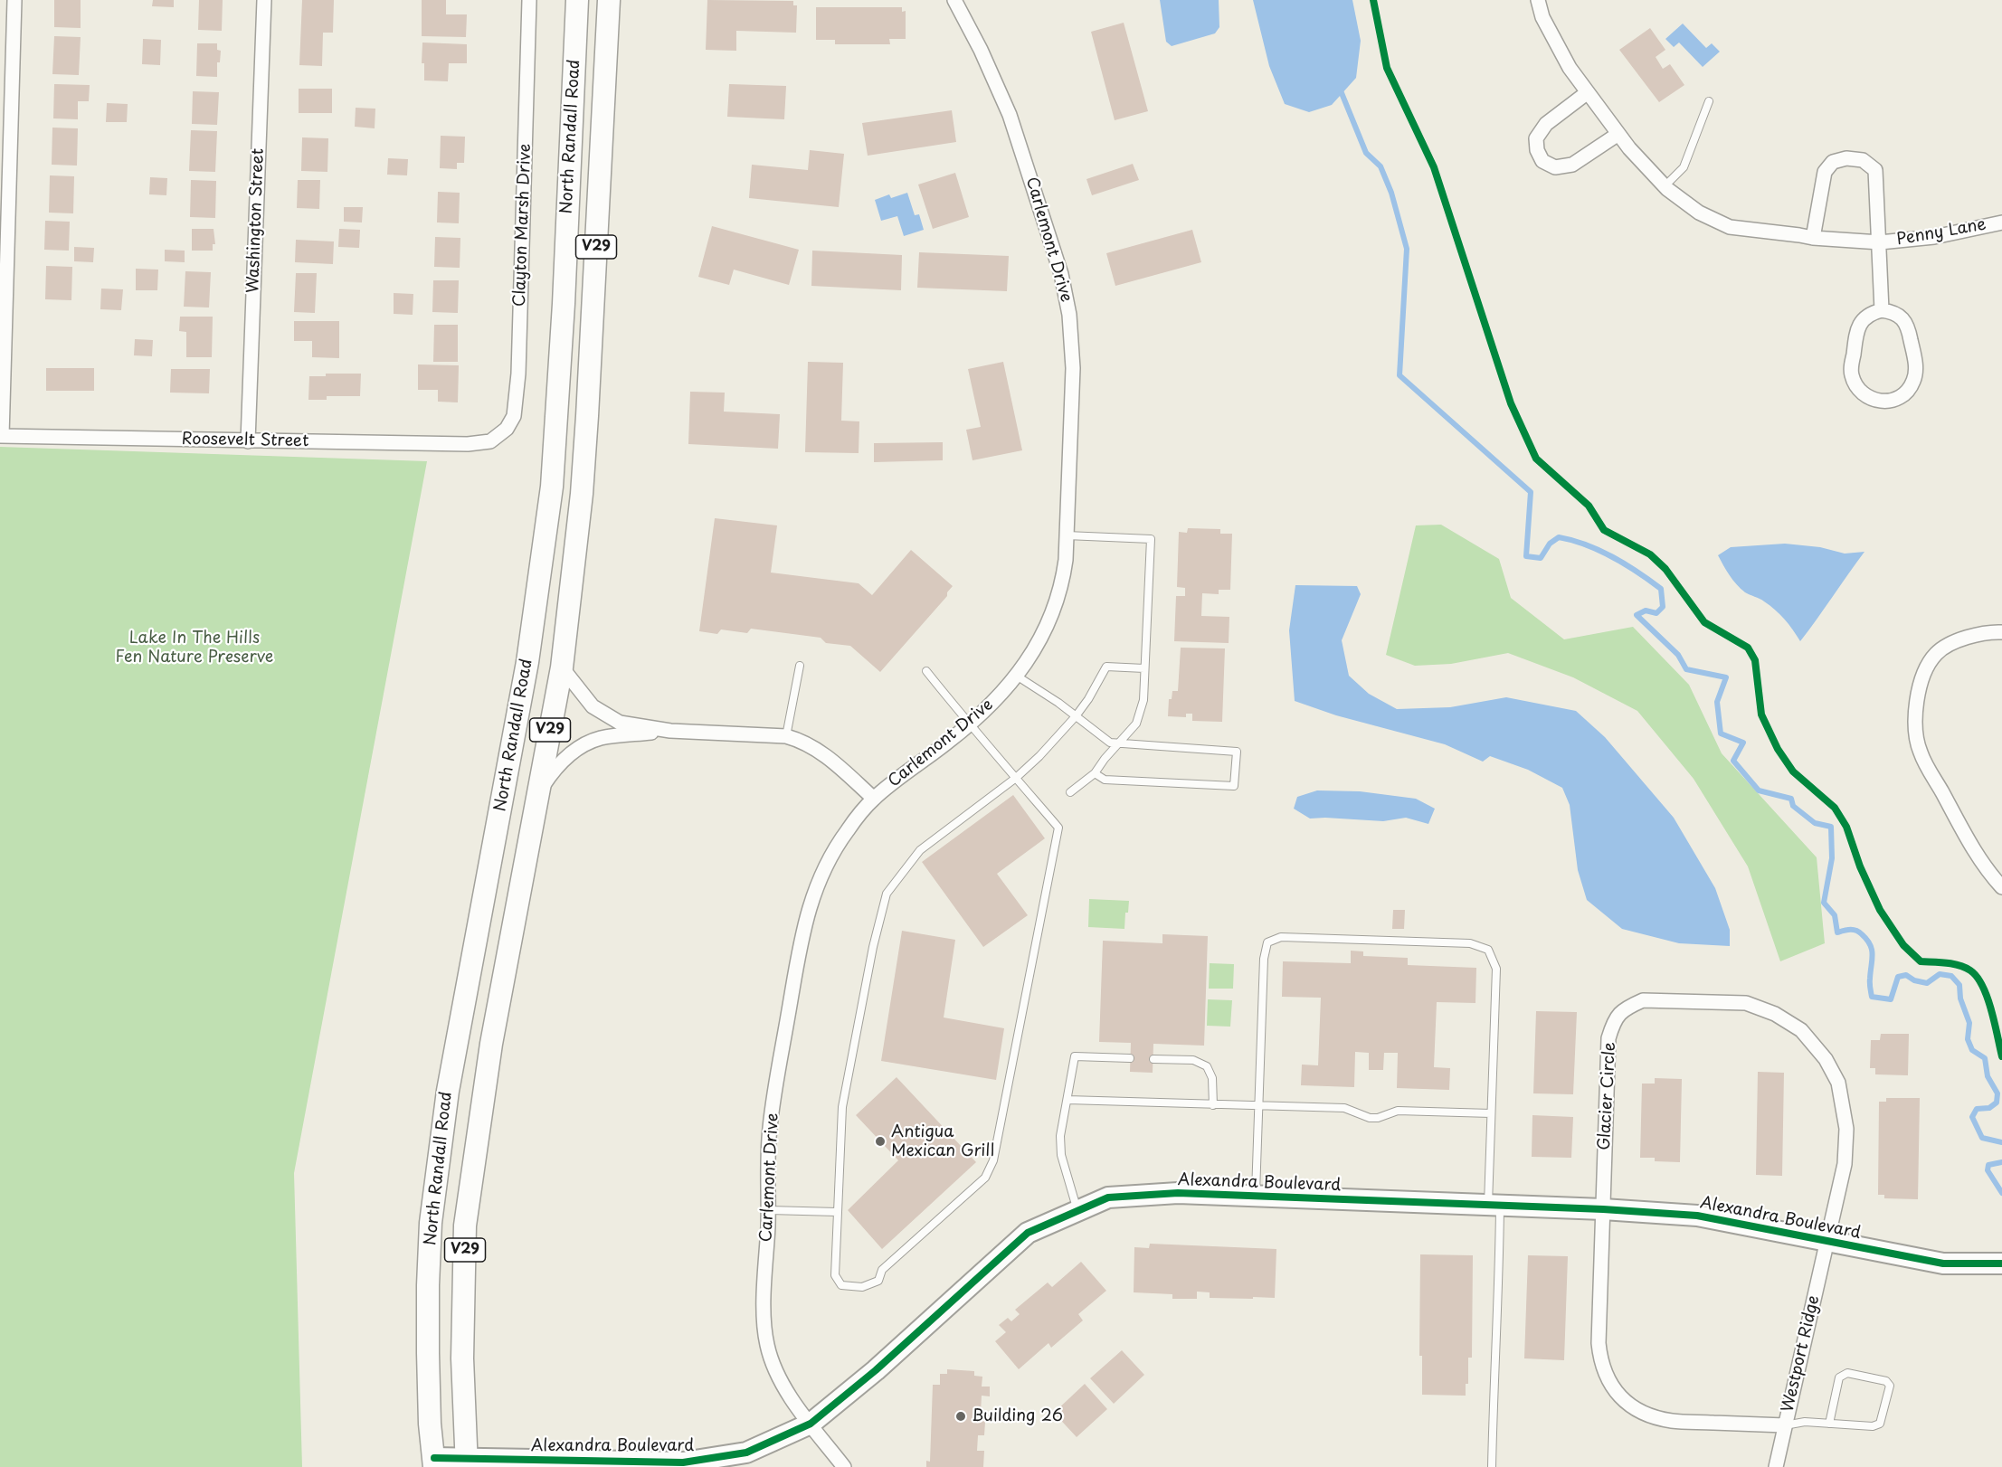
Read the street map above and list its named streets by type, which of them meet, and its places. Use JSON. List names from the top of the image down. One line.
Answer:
{"streets":{"main road":["North Randall Road","V29"],"street":["Washington Street","Clayton Marsh Drive","Penny Lane","Carlemont Drive","Roosevelt Street","Glacier Circle","Alexandra Boulevard","Westport Ridge"]},"crossings":[["North Randall Road","Alexandra Boulevard"],["Washington Street","Roosevelt Street"],["Clayton Marsh Drive","Roosevelt Street"],["Carlemont Drive","Alexandra Boulevard"],["Glacier Circle","Alexandra Boulevard"],["Glacier Circle","Westport Ridge"],["Alexandra Boulevard","Westport Ridge"]],"parks":["Lake In The Hills Fen Nature Preserve"],"places":["Antigua Mexican Grill","Building 26"]}
